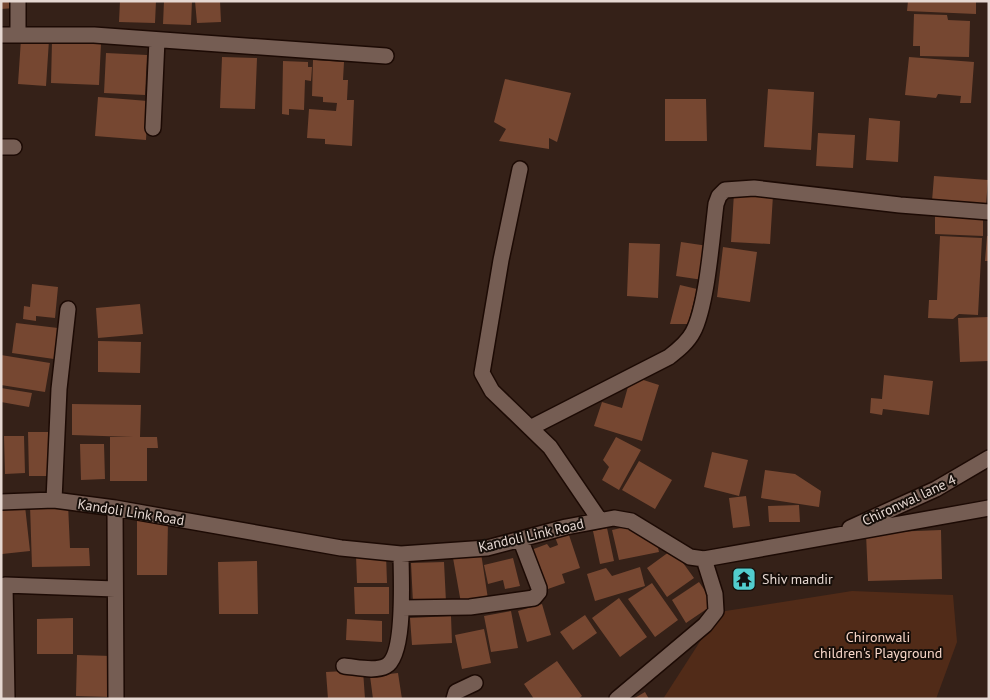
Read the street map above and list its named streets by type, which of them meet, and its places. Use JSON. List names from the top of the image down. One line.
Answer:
{"streets":{"street":["Chironwal lane 4","Kandoli Link Road"]},"crossings":[["Chironwal lane 4","Kandoli Link Road"]],"parks":["Chironwali children's Playground"],"places":{"temple":["Shiv mandir"]}}
